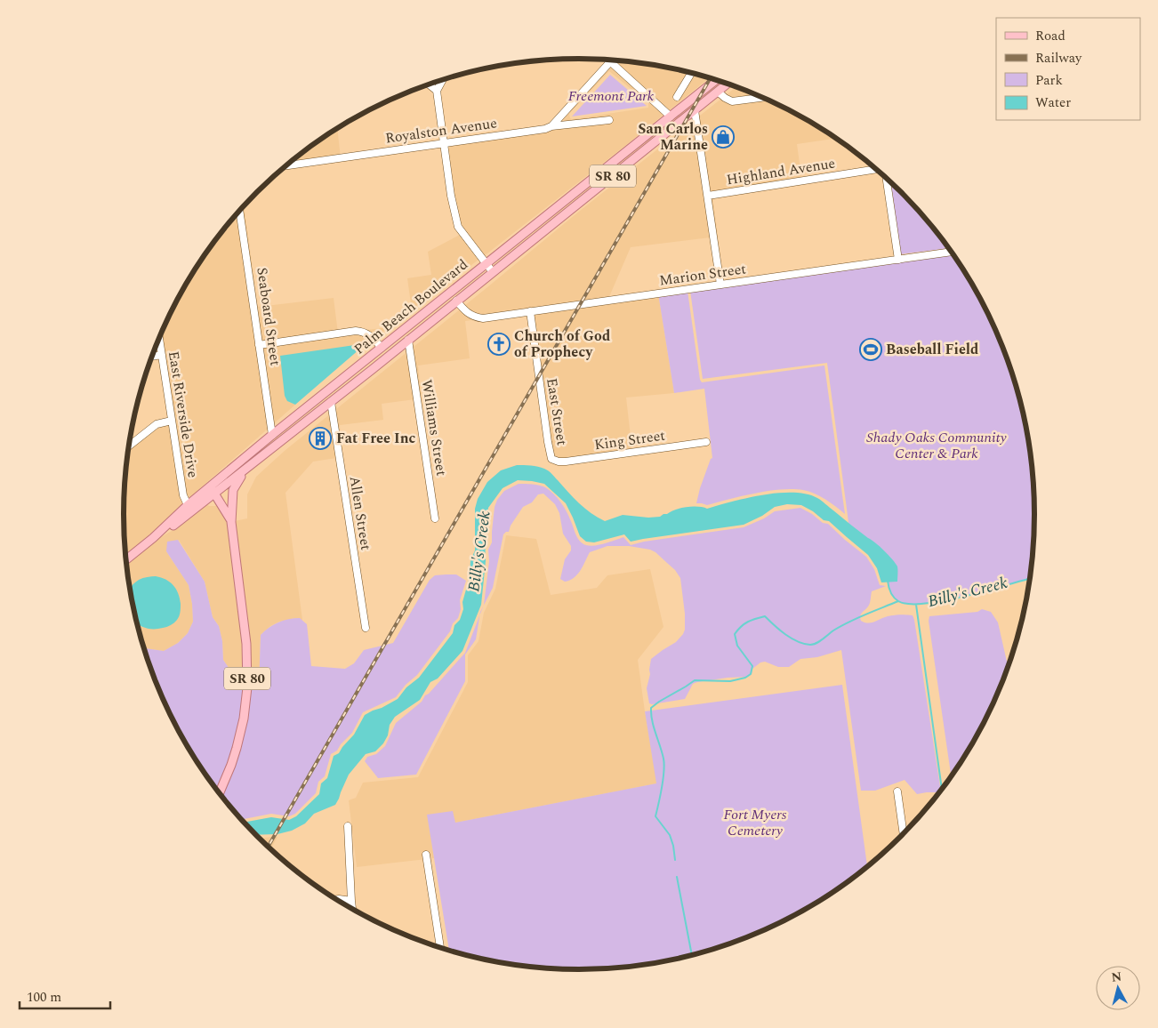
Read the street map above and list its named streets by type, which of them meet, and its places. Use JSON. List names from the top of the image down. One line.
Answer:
{"streets":{"main road":["SR 80","Palm Beach Boulevard"],"street":["Royalston Avenue","Highland Avenue","Marion Street","Seaboard Street","East Street","East Riverside Drive","Williams Street","King Street","Allen Street"]},"crossings":[["SR 80","Palm Beach Boulevard"],["Marion Street","Palm Beach Boulevard"],["Marion Street","East Street"],["Palm Beach Boulevard","Seaboard Street"],["Palm Beach Boulevard","East Riverside Drive"],["Palm Beach Boulevard","Williams Street"],["Palm Beach Boulevard","Allen Street"],["East Street","King Street"]],"water":["Billy's Creek"],"parks":["Freemont Park","Shady Oaks Community Center & Park","Fort Myers Cemetery"],"places":{"shop":["San Carlos Marine"],"church":["Church of God of Prophecy"],"sports":["Baseball Field"],"building":["Fat Free Inc"]},"legend":["Road","Railway","Park","Water"],"scale_bar":"100 m","north":"top"}
